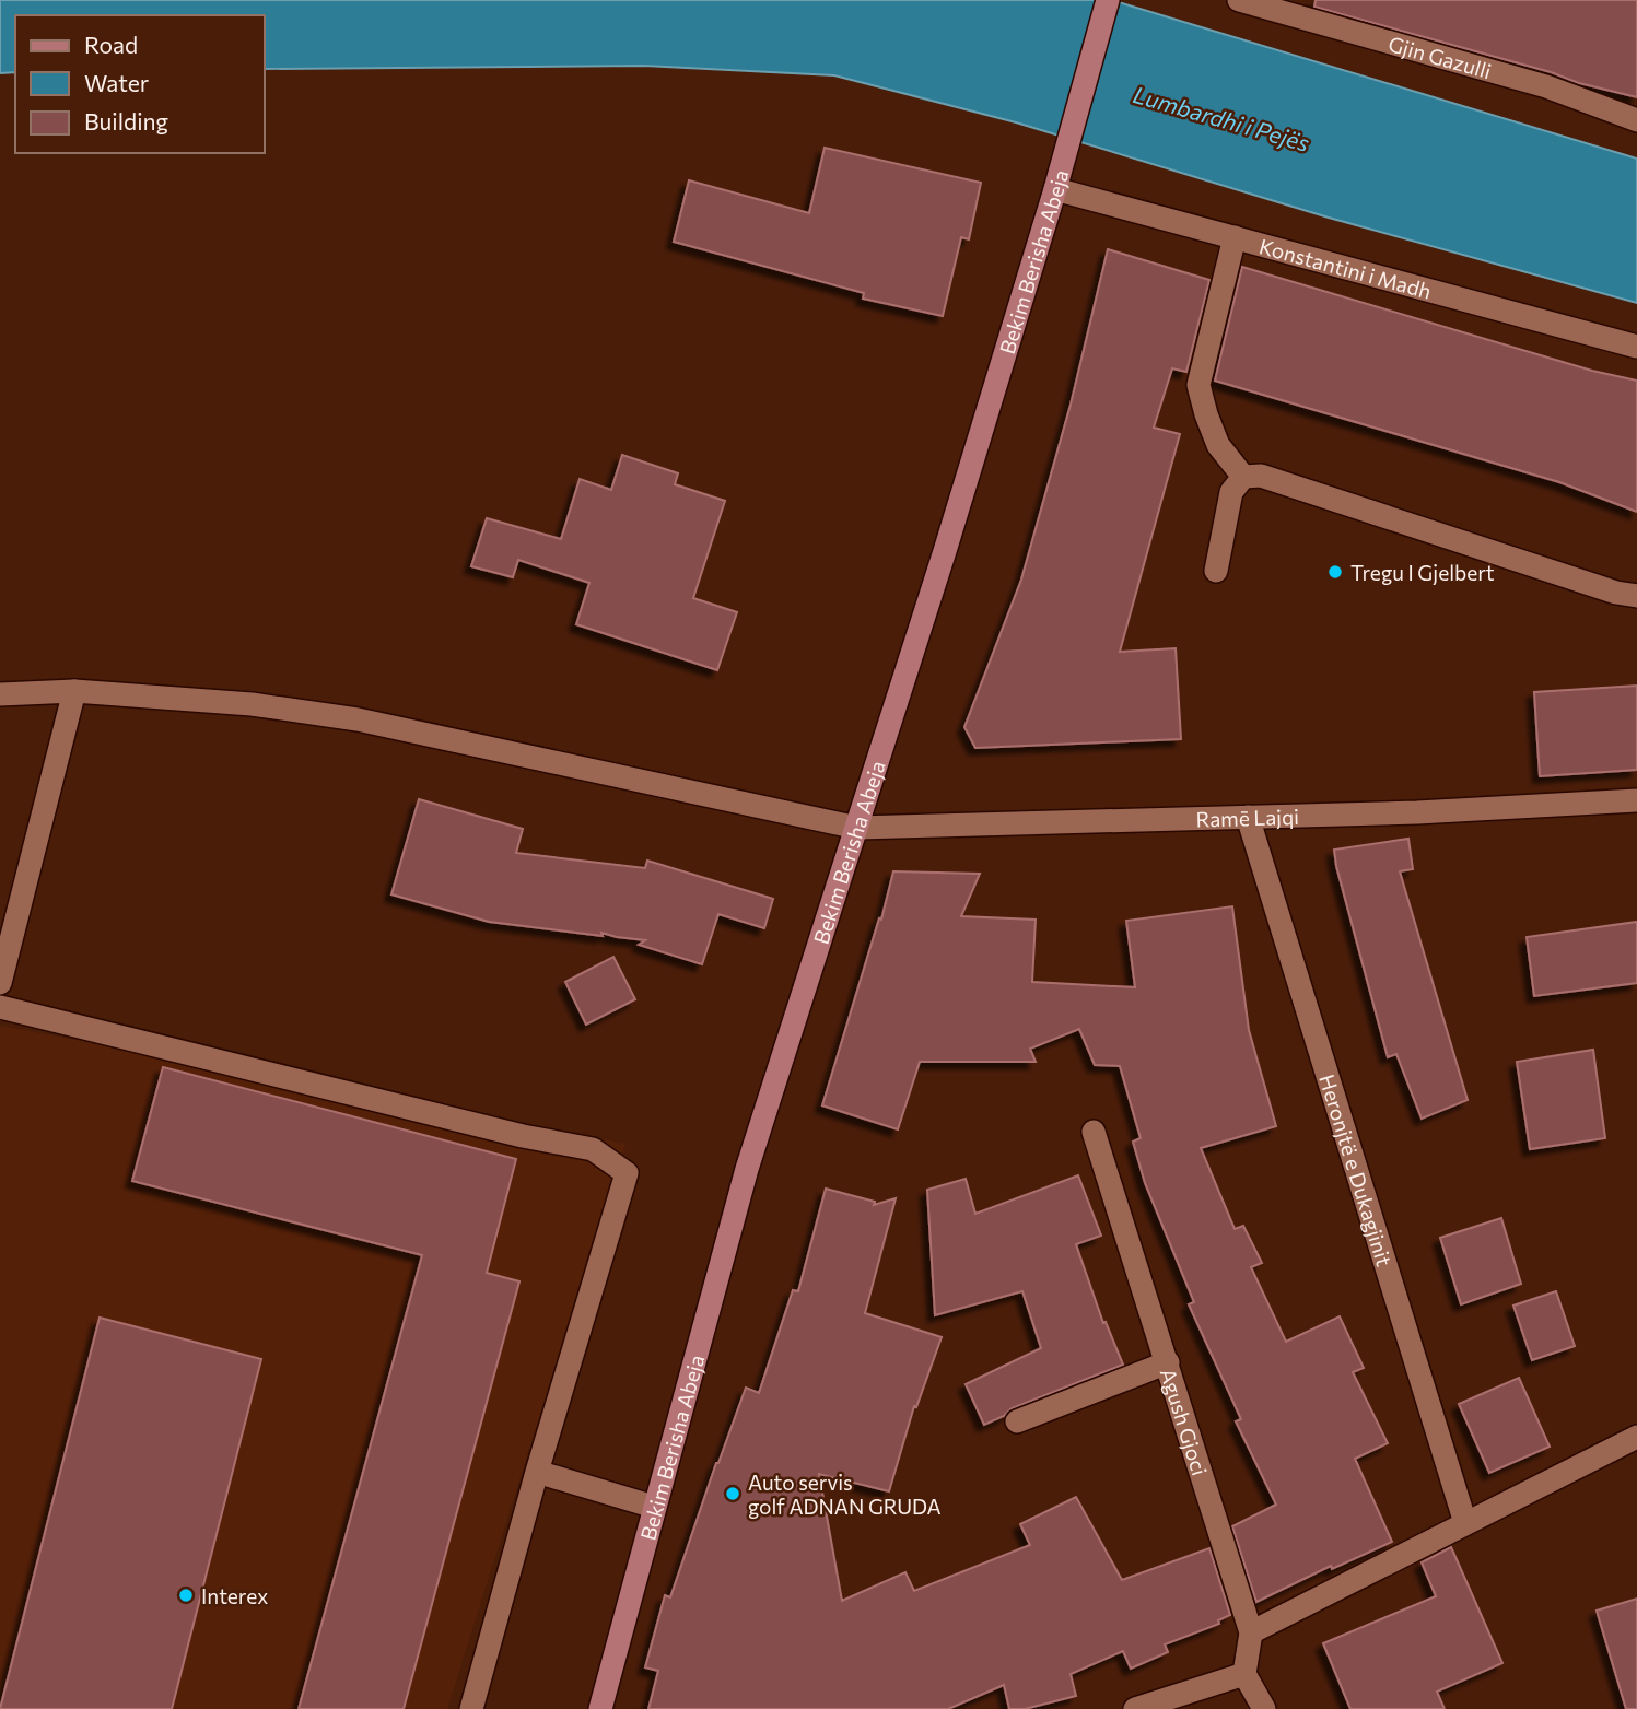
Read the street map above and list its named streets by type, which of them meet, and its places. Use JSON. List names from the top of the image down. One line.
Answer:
{"streets":{"street":["Gjin Gazulli","Bekim Berisha Abeja","Konstantini i Madh","Ramē Lajqi","Heronjtë e Dukagjinit","Agush Gjoci"]},"crossings":[["Bekim Berisha Abeja","Konstantini i Madh"],["Bekim Berisha Abeja","Ramē Lajqi"],["Ramē Lajqi","Heronjtë e Dukagjinit"]],"water":["Lumbardhi i Pejës"],"places":["Tregu I Gjelbert","Auto servis golf ADNAN GRUDA","Interex"],"legend":["Road","Water","Building"]}
